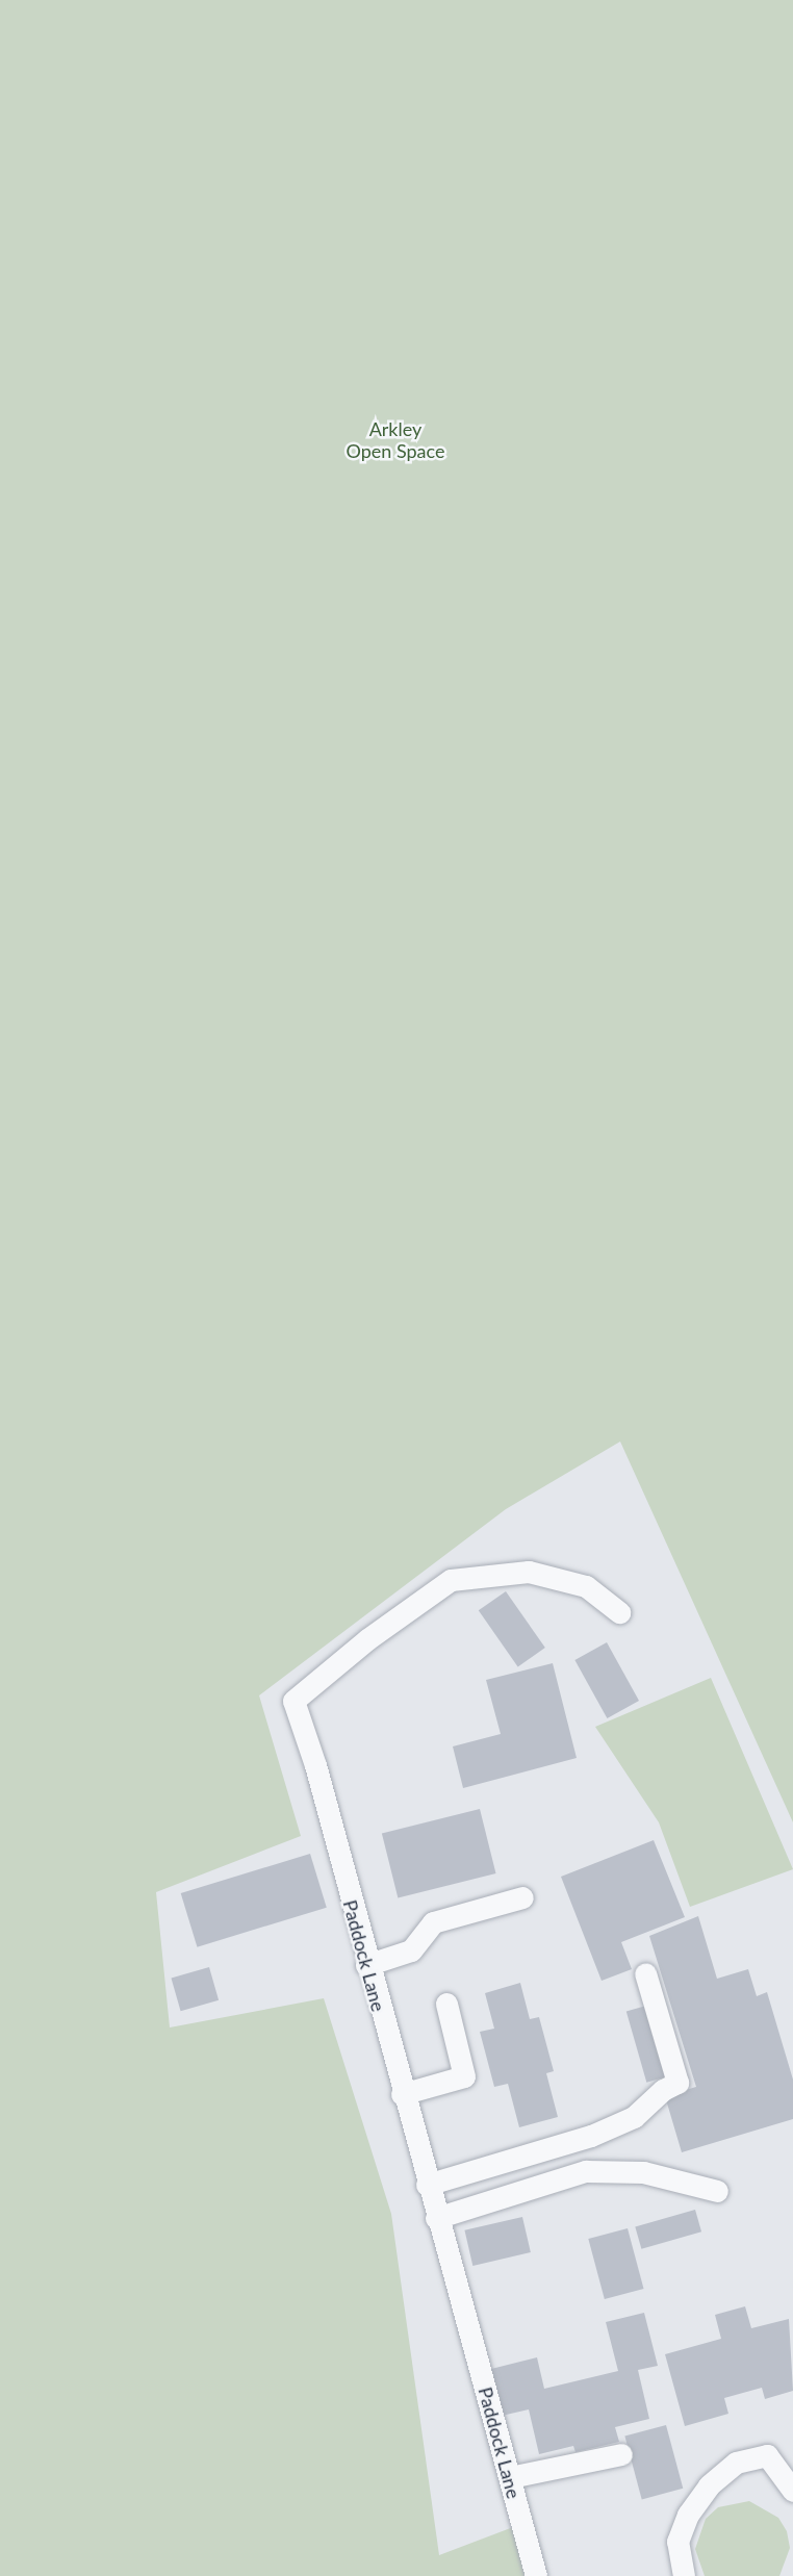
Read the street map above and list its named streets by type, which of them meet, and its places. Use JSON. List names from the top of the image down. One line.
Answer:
{"streets":{"lane":["Paddock Lane"]},"parks":["Arkley Open Space"]}
